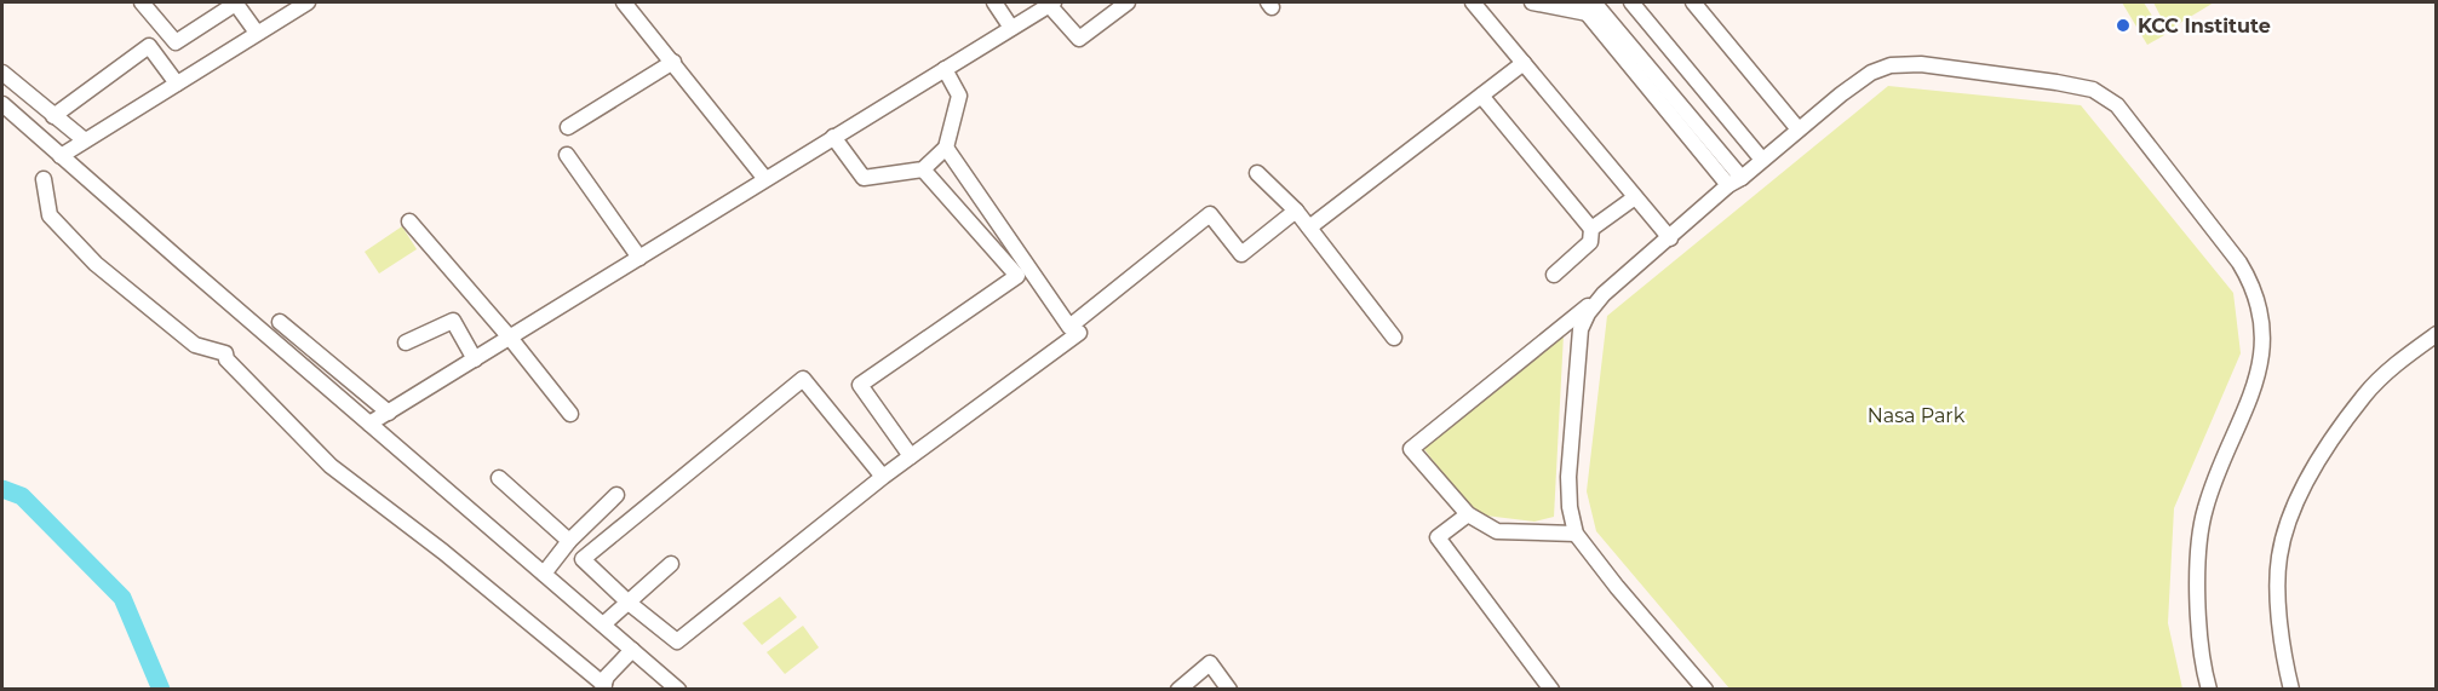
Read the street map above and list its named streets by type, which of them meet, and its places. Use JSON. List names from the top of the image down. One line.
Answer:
{"parks":["Nasa Park"],"places":["KCC Institute"]}
